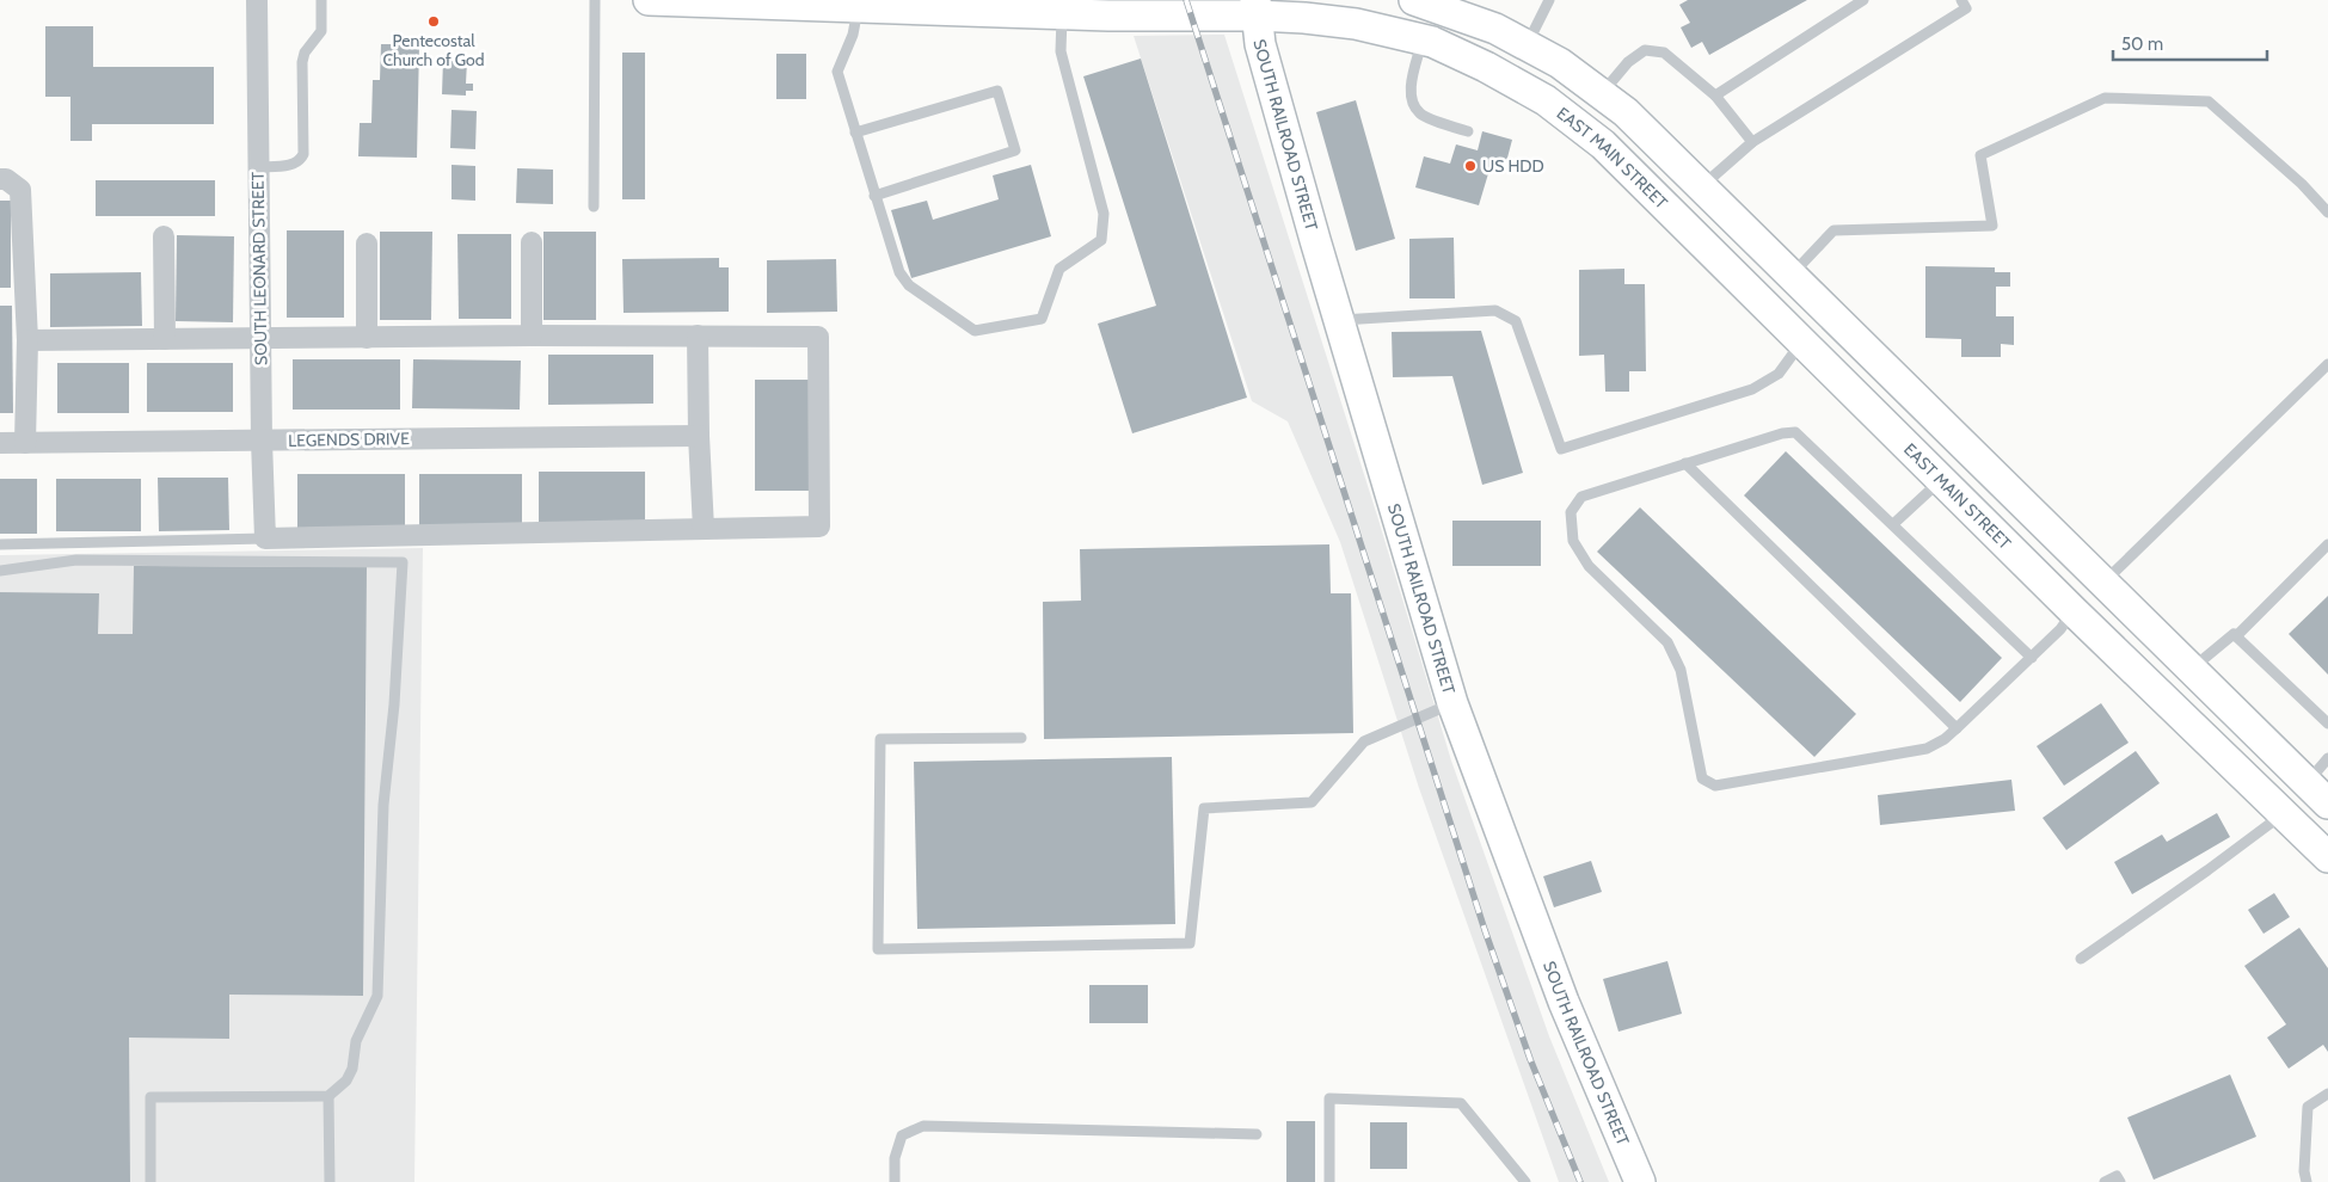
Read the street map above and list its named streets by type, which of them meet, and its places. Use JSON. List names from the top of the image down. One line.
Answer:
{"streets":{"main road":["SOUTH RAILROAD STREET","EAST MAIN STREET"],"street":["SOUTH LEONARD STREET","LEGENDS DRIVE"]},"crossings":[["SOUTH RAILROAD STREET","EAST MAIN STREET"],["SOUTH LEONARD STREET","LEGENDS DRIVE"]],"places":["Pentecostal Church of God","US HDD"],"scale_bar":"50 m"}
